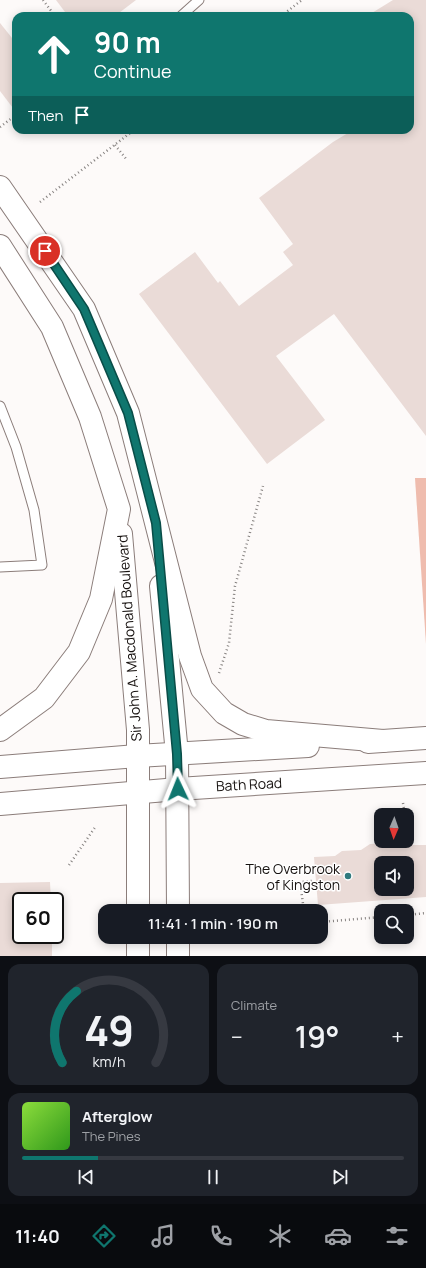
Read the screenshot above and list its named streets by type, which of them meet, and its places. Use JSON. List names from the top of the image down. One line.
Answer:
{"streets":{"main road":["Sir John A. Macdonald Boulevard","Bath Road"]},"crossings":[["Sir John A. Macdonald Boulevard","Bath Road"]],"places":["The Overbrook of Kingston"],"north":"bottom","page":{"turn":["90 m","Continue"],"then":"Then","limit":"60","trip":"11:41 · 1 min · 190 m","tile":"Climate","heat":["−","19°","+"],"song":["Afterglow","The Pines"],"tabs":"11:40","gauge":["49","km/h"]}}
